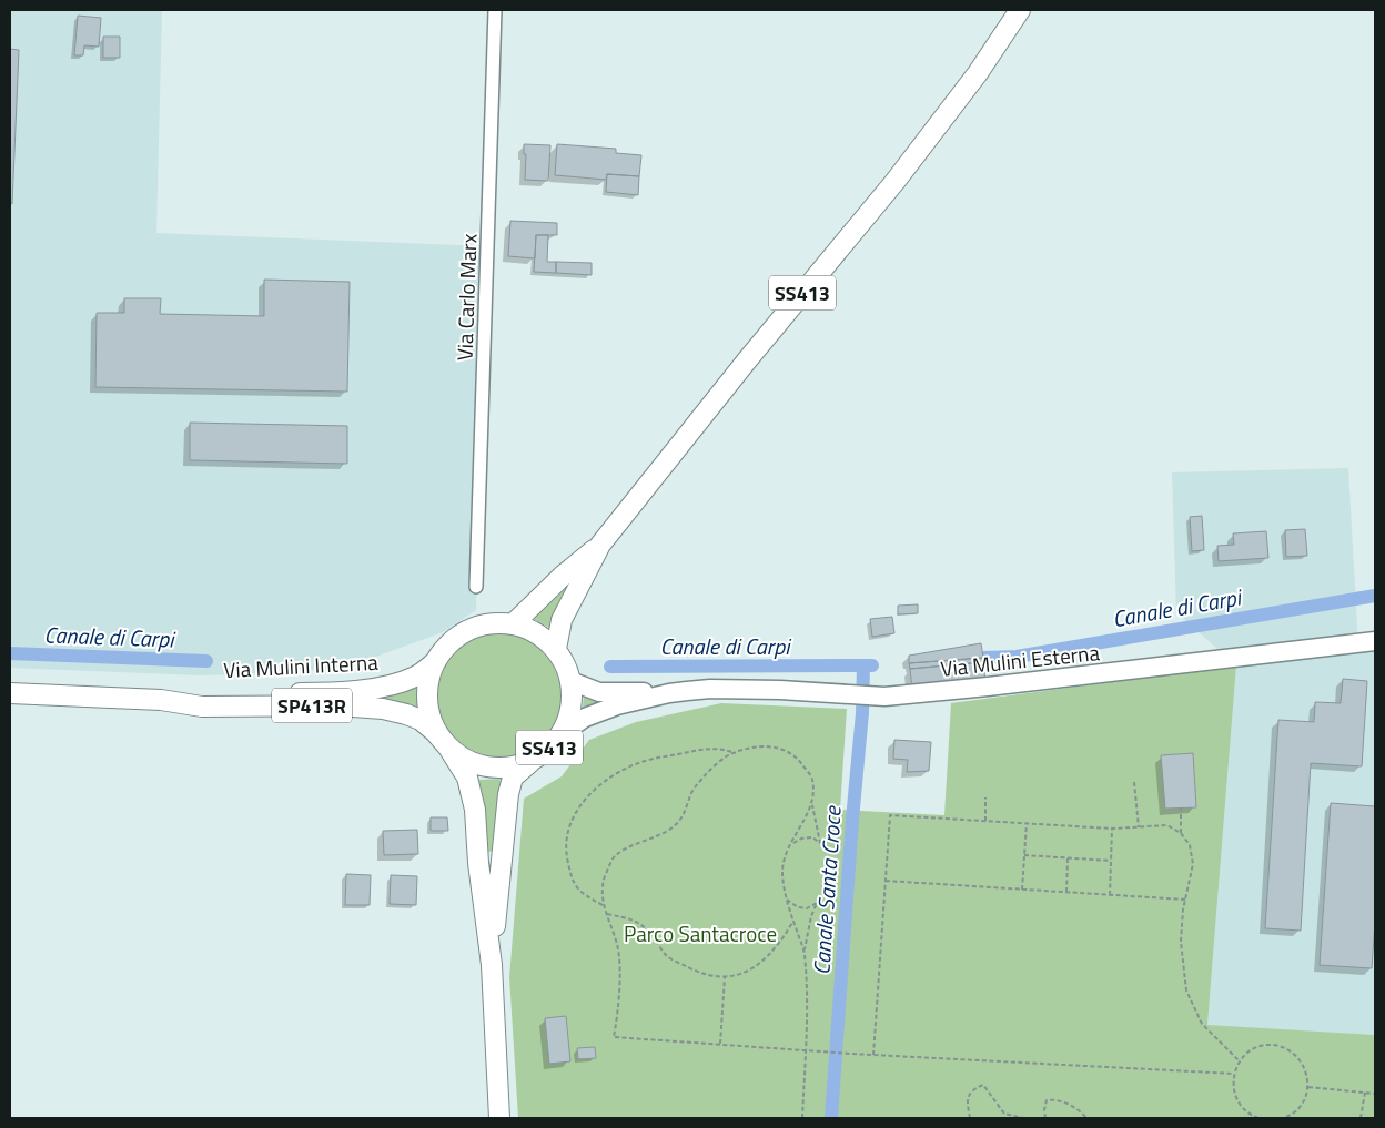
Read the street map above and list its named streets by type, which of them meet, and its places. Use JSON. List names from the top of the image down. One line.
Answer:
{"streets":{"main road":["SS413","Via Mulini Esterna","Via Mulini Interna","SP413R"],"street":["Via Carlo Marx"]},"crossings":[["SS413","Via Mulini Esterna"],["SS413","Via Mulini Interna"],["Via Mulini Esterna","Via Mulini Interna"]],"water":["Canale di Carpi","Canale Santa Croce"],"parks":["Parco Santacroce"]}
